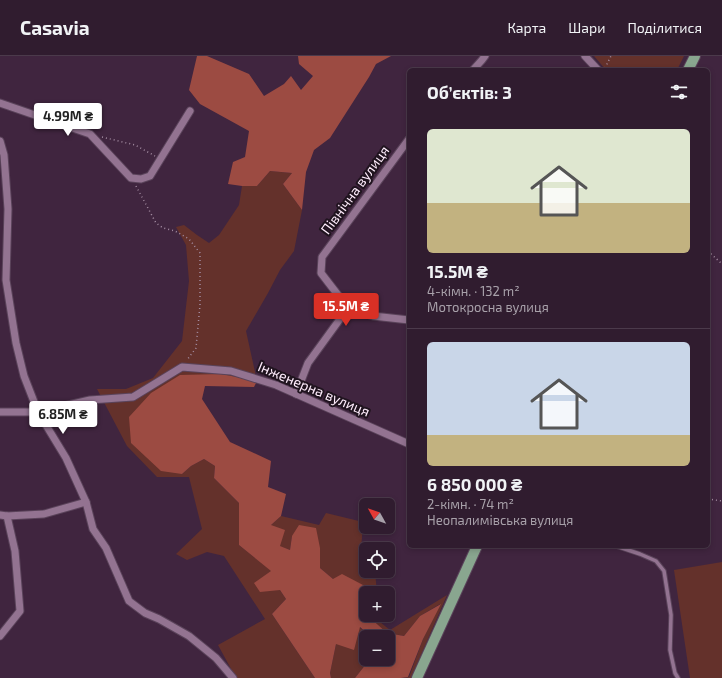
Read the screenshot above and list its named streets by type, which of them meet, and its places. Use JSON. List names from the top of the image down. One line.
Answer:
{"streets":{"street":["Північна вулиця","Інженерна вулиця"]},"north":"top left","page":{"header":"Casavia","nav":["Карта","Шари","Поділитися"],"heading":"Об’єктів: 3","price":["4.99M ₴","15.5M ₴","6.85M ₴"],"list":[{"name":"15.5M ₴","note":"4-кімн. · 132 m² · Мотокросна вулиця"},{"name":"6 850 000 ₴","note":"2-кімн. · 74 m² · Неопалимівська вулиця"}],"map_buttons":["+","−"]}}
